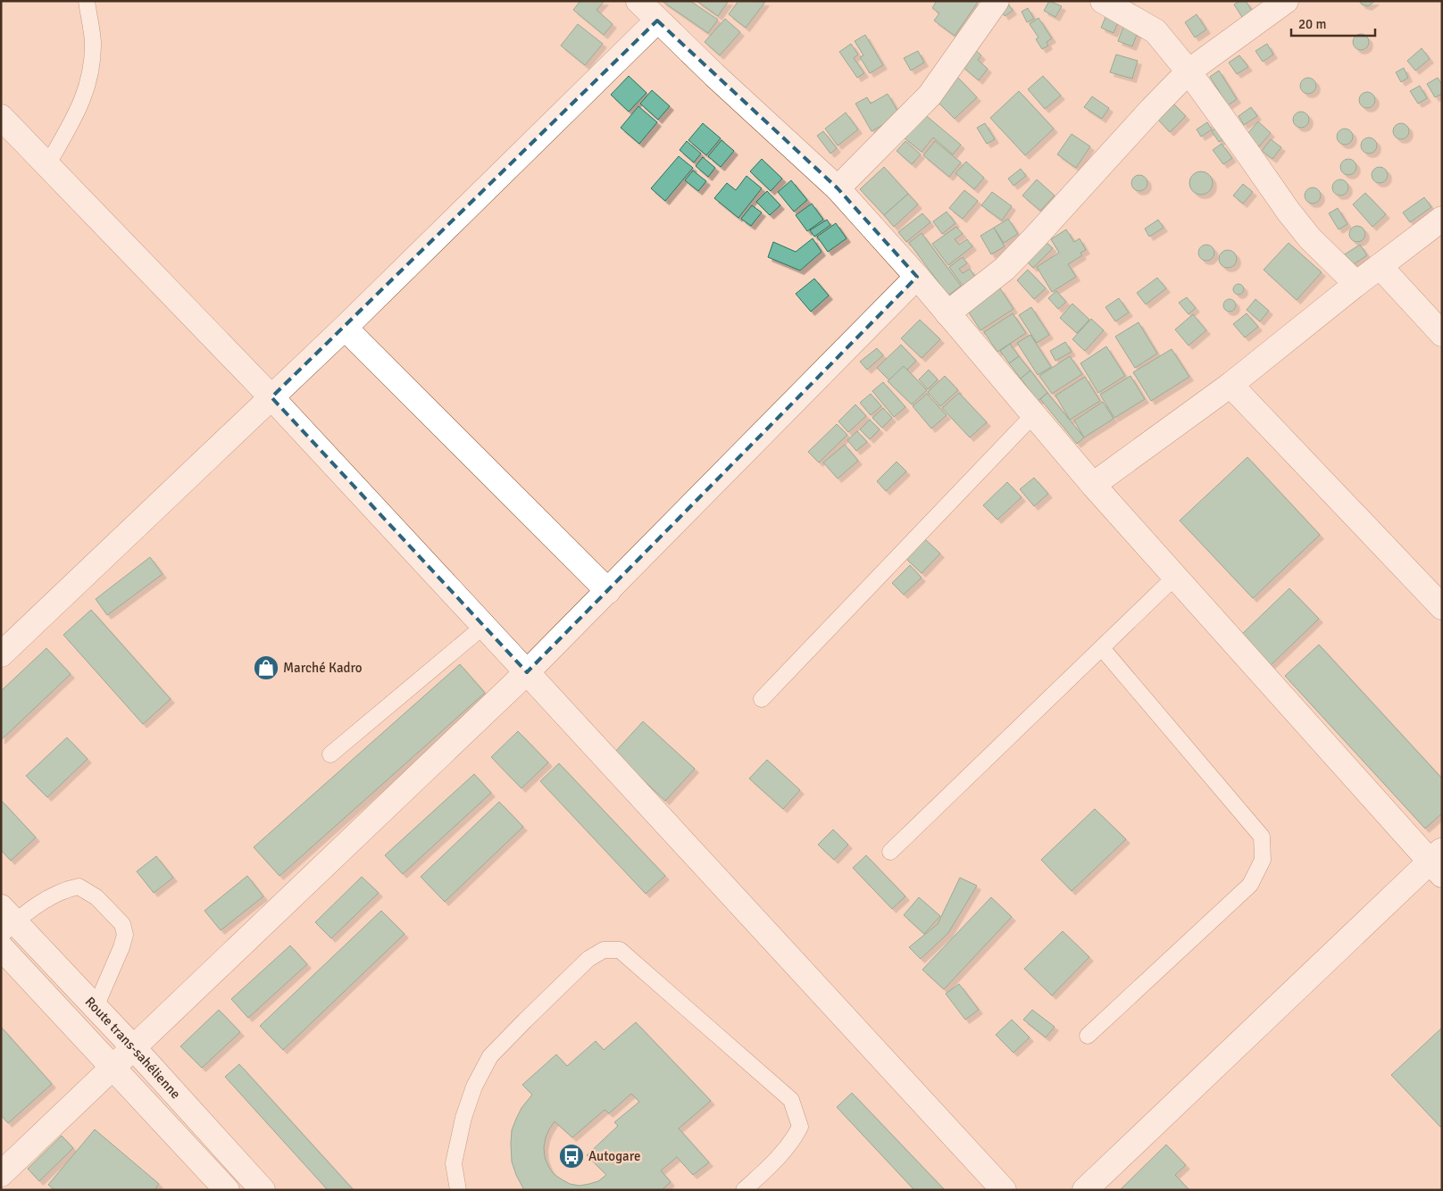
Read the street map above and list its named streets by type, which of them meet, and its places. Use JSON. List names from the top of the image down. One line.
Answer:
{"streets":{"main road":["Route trans-sahélienne"]},"places":{"shop":["Marché Kadro"],"bus stop":["Autogare"]},"scale_bar":"20 m"}
